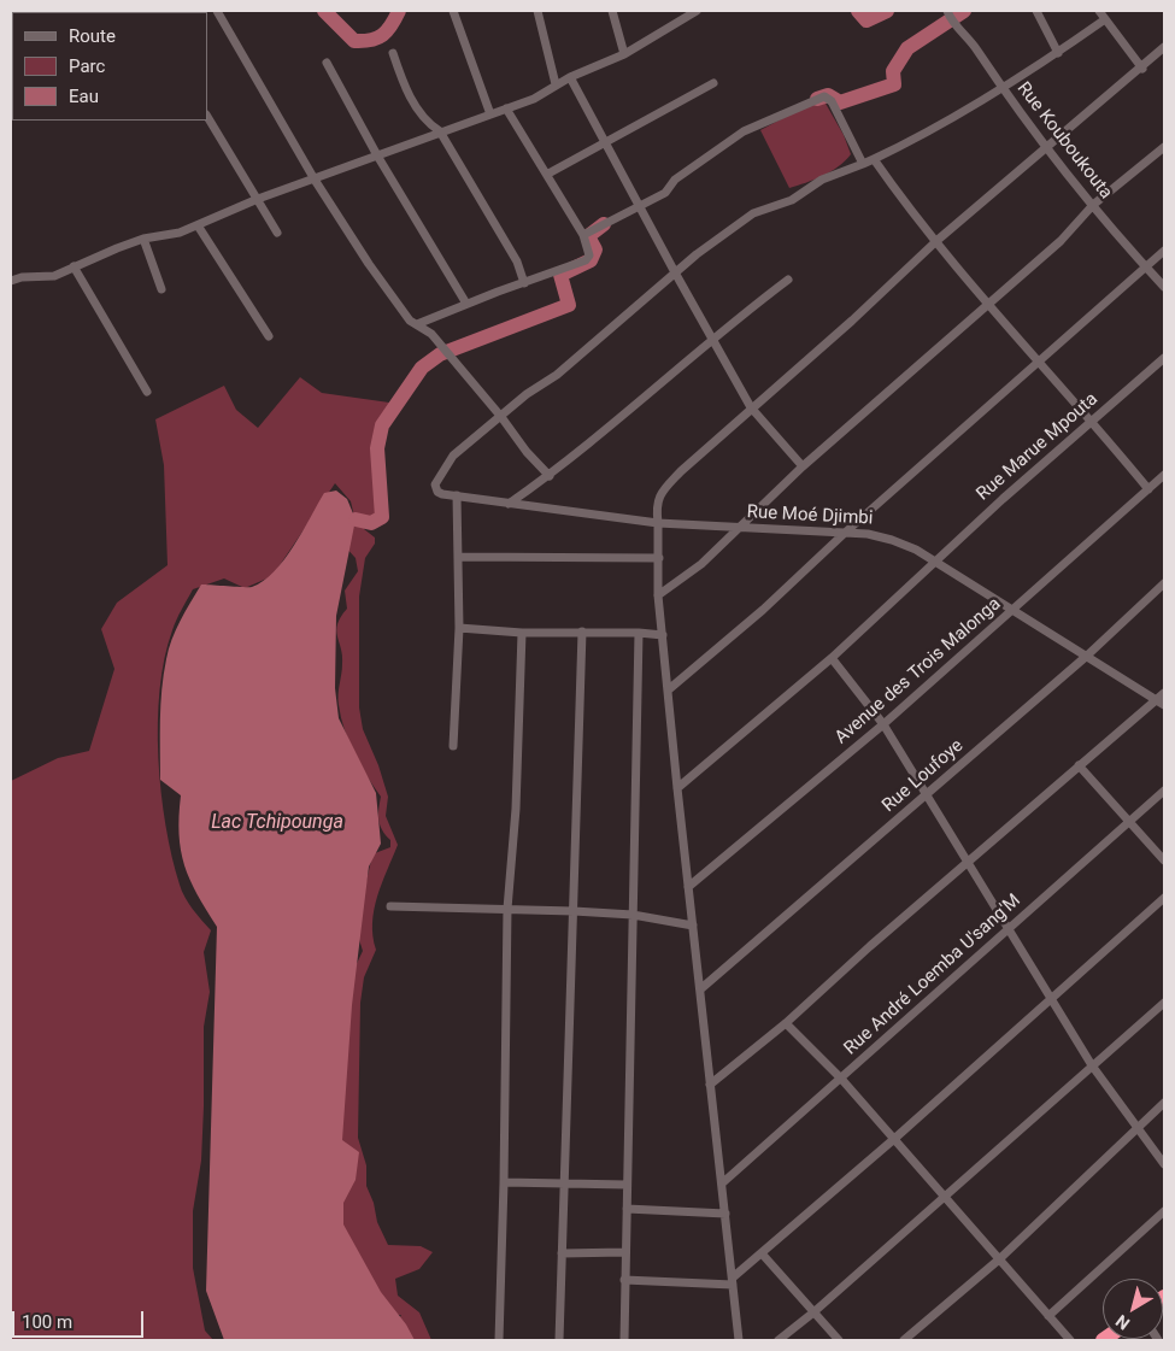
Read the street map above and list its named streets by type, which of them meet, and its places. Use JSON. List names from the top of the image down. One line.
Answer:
{"streets":{"street":["Rue Kouboukouta","Rue Marue Mpouta","Rue Moé Djimbi","Avenue des Trois Malonga","Rue Loufoye","Rue André Loemba U'sang'M"]},"crossings":[["Rue Marue Mpouta","Rue Moé Djimbi"],["Rue Moé Djimbi","Avenue des Trois Malonga"],["Rue Moé Djimbi","Rue Loufoye"]],"water":["Lac Tchipounga"],"legend":["Route","Parc","Eau"],"scale_bar":"100 m","north":"bottom left"}
